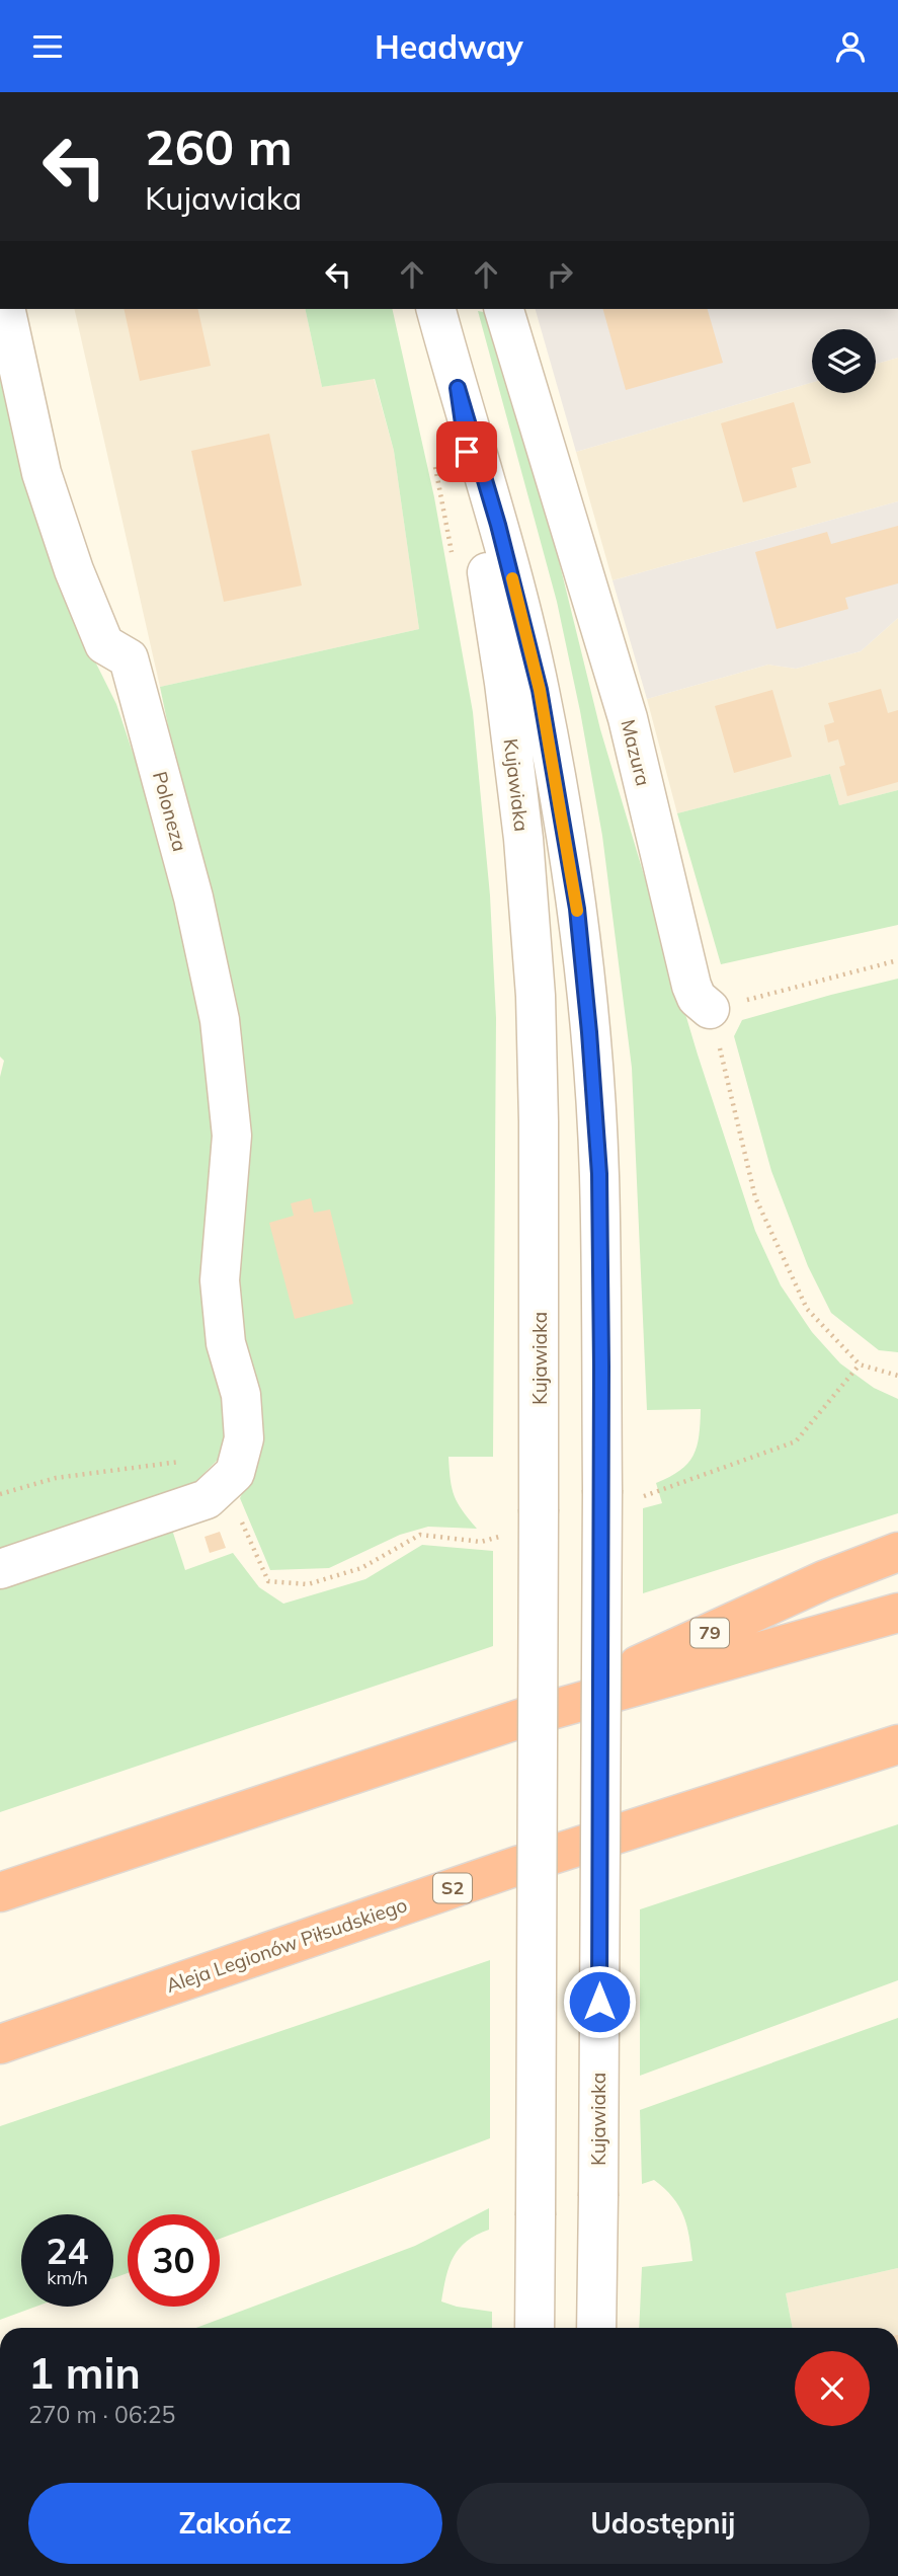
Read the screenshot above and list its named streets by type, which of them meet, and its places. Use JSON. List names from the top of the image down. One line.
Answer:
{"streets":{"highway":["79","S2","Aleja Legionów Piłsudskiego"],"street":["Mazura","Kujawiaka","Poloneza"]},"page":{"header":"Headway","turn":["260 m","Kujawiaka"],"speed":"24 km/h","limit":"30","heading":["1 min","270 m · 06:25"],"buttons":["Zakończ","Udostępnij"]}}
